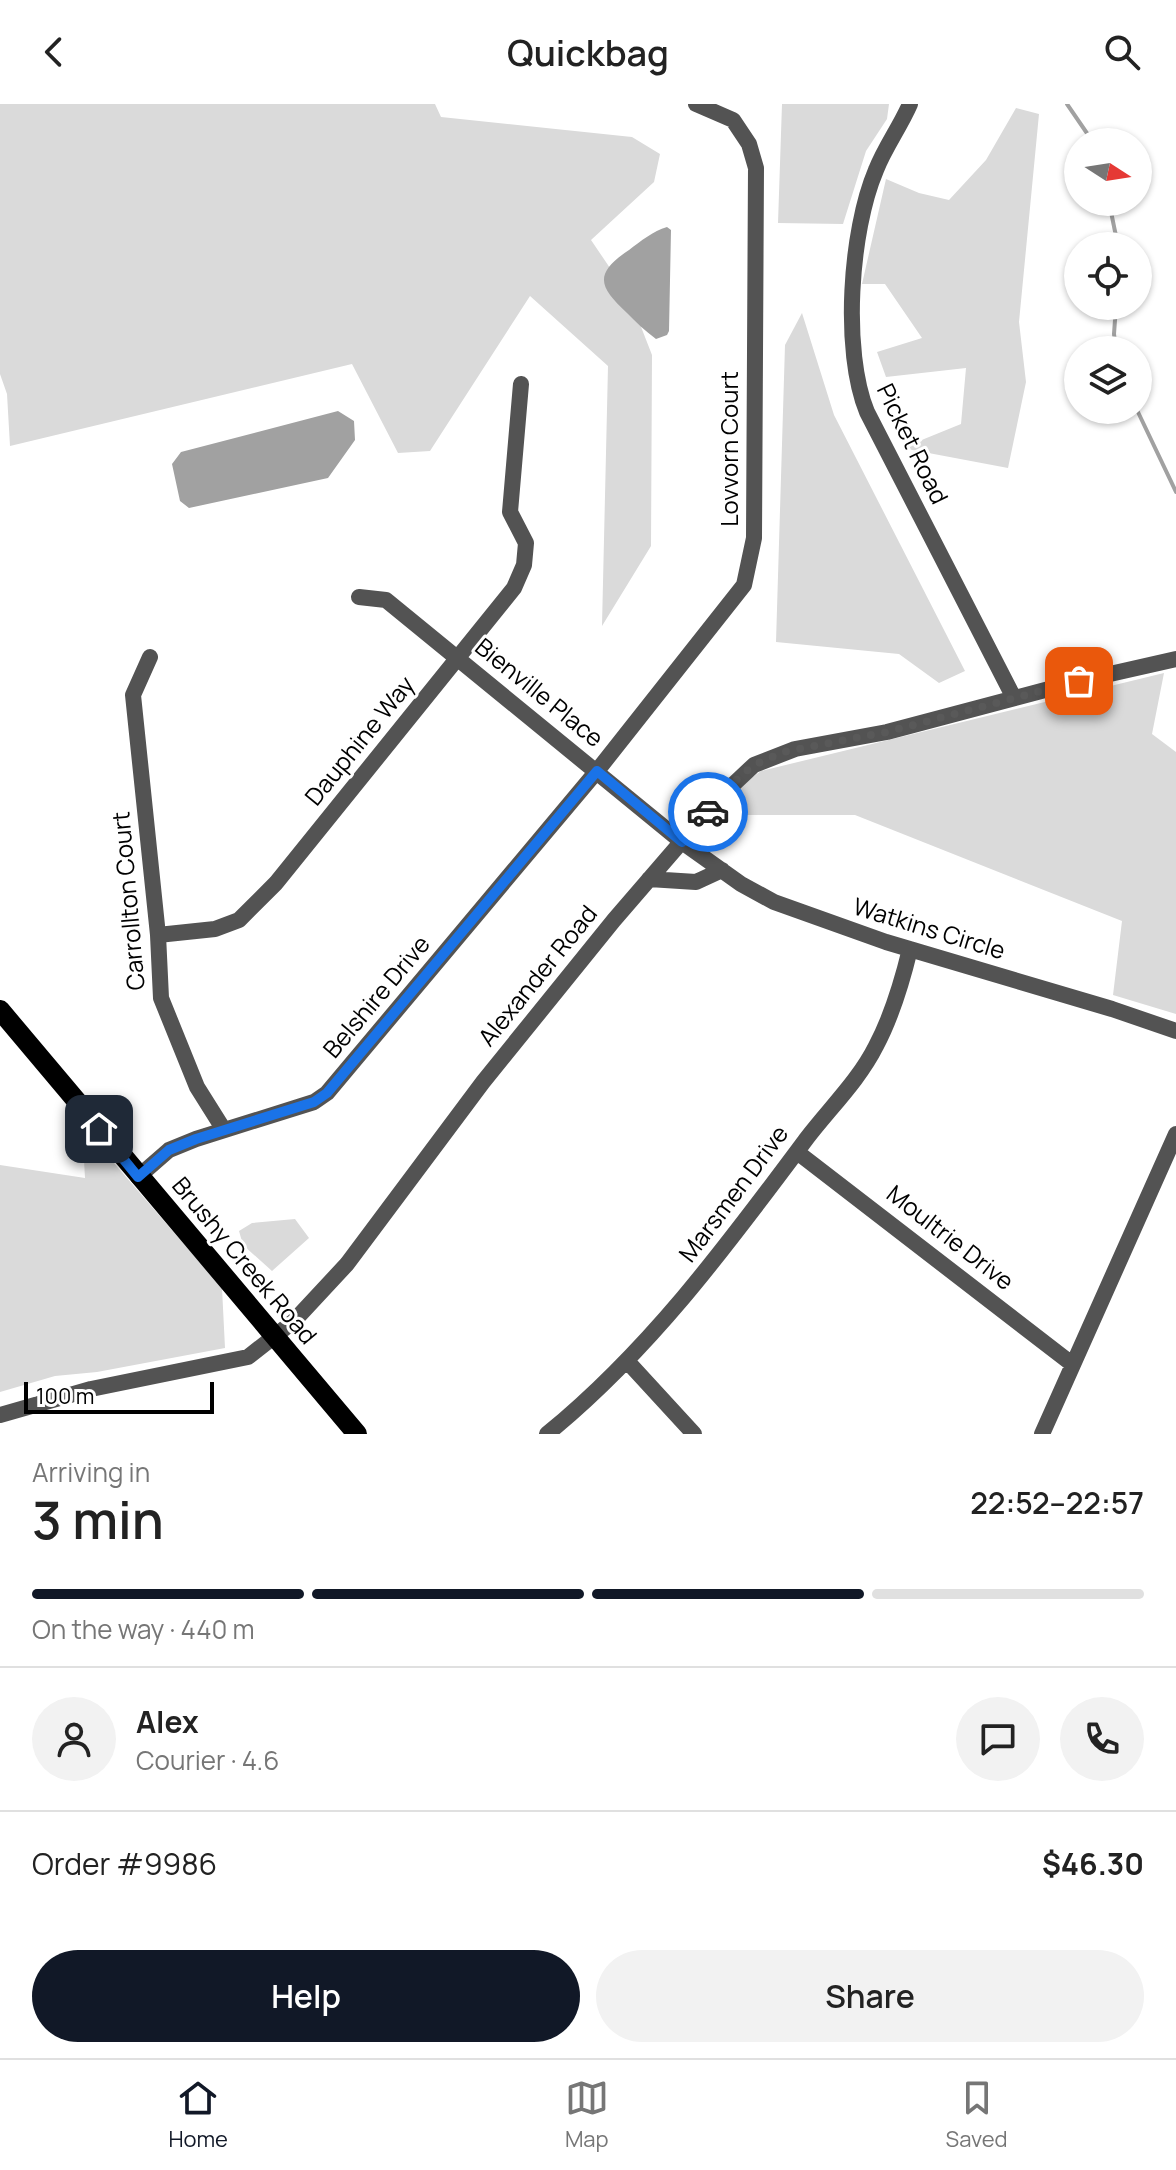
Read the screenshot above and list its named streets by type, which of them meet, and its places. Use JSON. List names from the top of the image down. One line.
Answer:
{"streets":{"main road":["Brushy Creek Road"],"street":["Picket Road","Lovvorn Court","Bienville Place","Dauphine Way","Carrollton Court","Watkins Circle","Alexander Road","Belshire Drive","Marsmen Drive","Moultrie Drive"]},"crossings":[["Picket Road","Alexander Road"],["Lovvorn Court","Bienville Place"],["Lovvorn Court","Belshire Drive"],["Bienville Place","Dauphine Way"],["Bienville Place","Watkins Circle"],["Bienville Place","Alexander Road"],["Bienville Place","Belshire Drive"],["Dauphine Way","Carrollton Court"],["Carrollton Court","Belshire Drive"],["Watkins Circle","Alexander Road"],["Watkins Circle","Marsmen Drive"],["Alexander Road","Brushy Creek Road"],["Belshire Drive","Brushy Creek Road"],["Marsmen Drive","Moultrie Drive"]],"scale_bar":"100 m","north":"right","page":{"header":"Quickbag","scale":"100 m","heading":["3 min","Arriving in","22:52–22:57"],"panel":["Alex","Courier · 4.6","Order #9986","$46.30"],"bar":"On the way · 440 m","buttons":["Help","Share"],"tabs":["Home","Map","Saved"]}}
